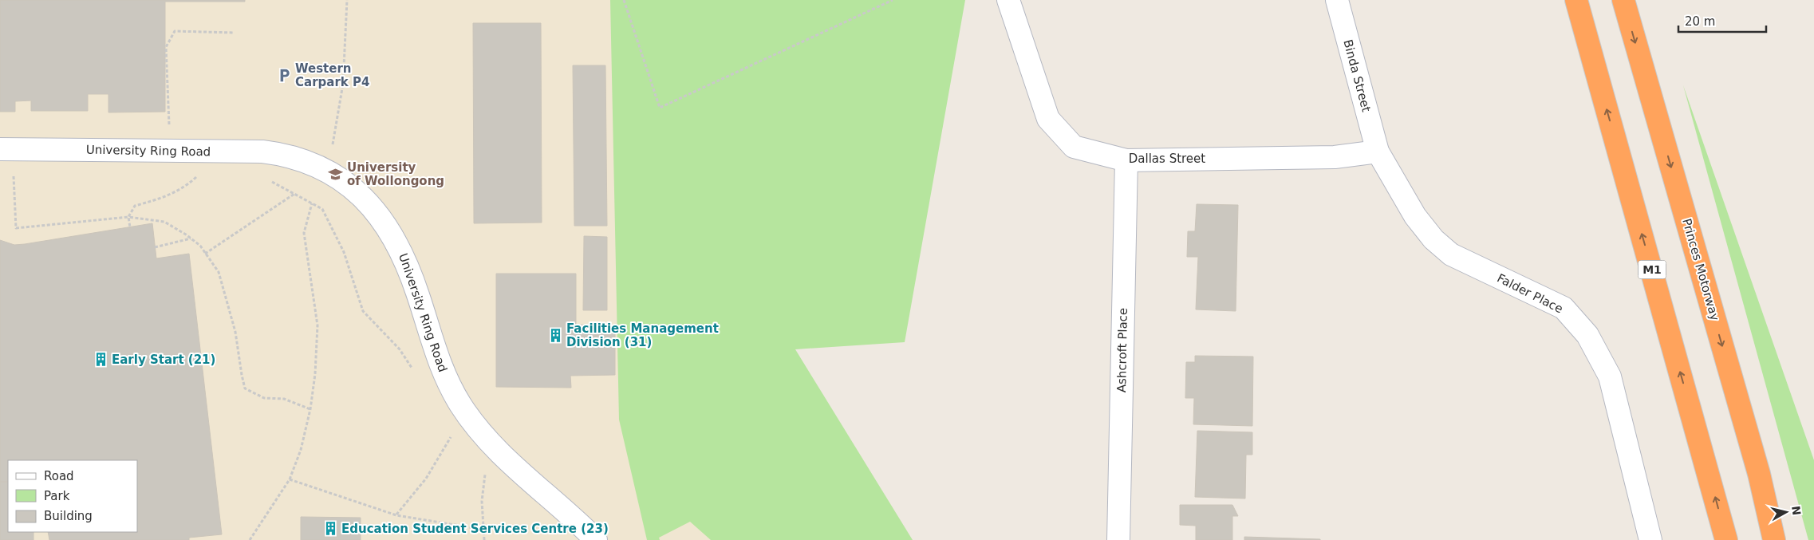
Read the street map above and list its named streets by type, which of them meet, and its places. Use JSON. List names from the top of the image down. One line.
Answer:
{"streets":{"highway":["M1","Princes Motorway"],"street":["Binda Street","University Ring Road","Dallas Street","Falder Place","Ashcroft Place"]},"crossings":[["Binda Street","Dallas Street"],["Binda Street","Falder Place"],["Dallas Street","Falder Place"],["Dallas Street","Ashcroft Place"]],"places":{"parking":["Western Carpark P4"],"school or university":["University of Wollongong"],"building":["Facilities Management Division (31)","Early Start (21)","Education Student Services Centre (23)"]},"legend":["Road","Park","Building"],"scale_bar":"20 m","north":"right"}
